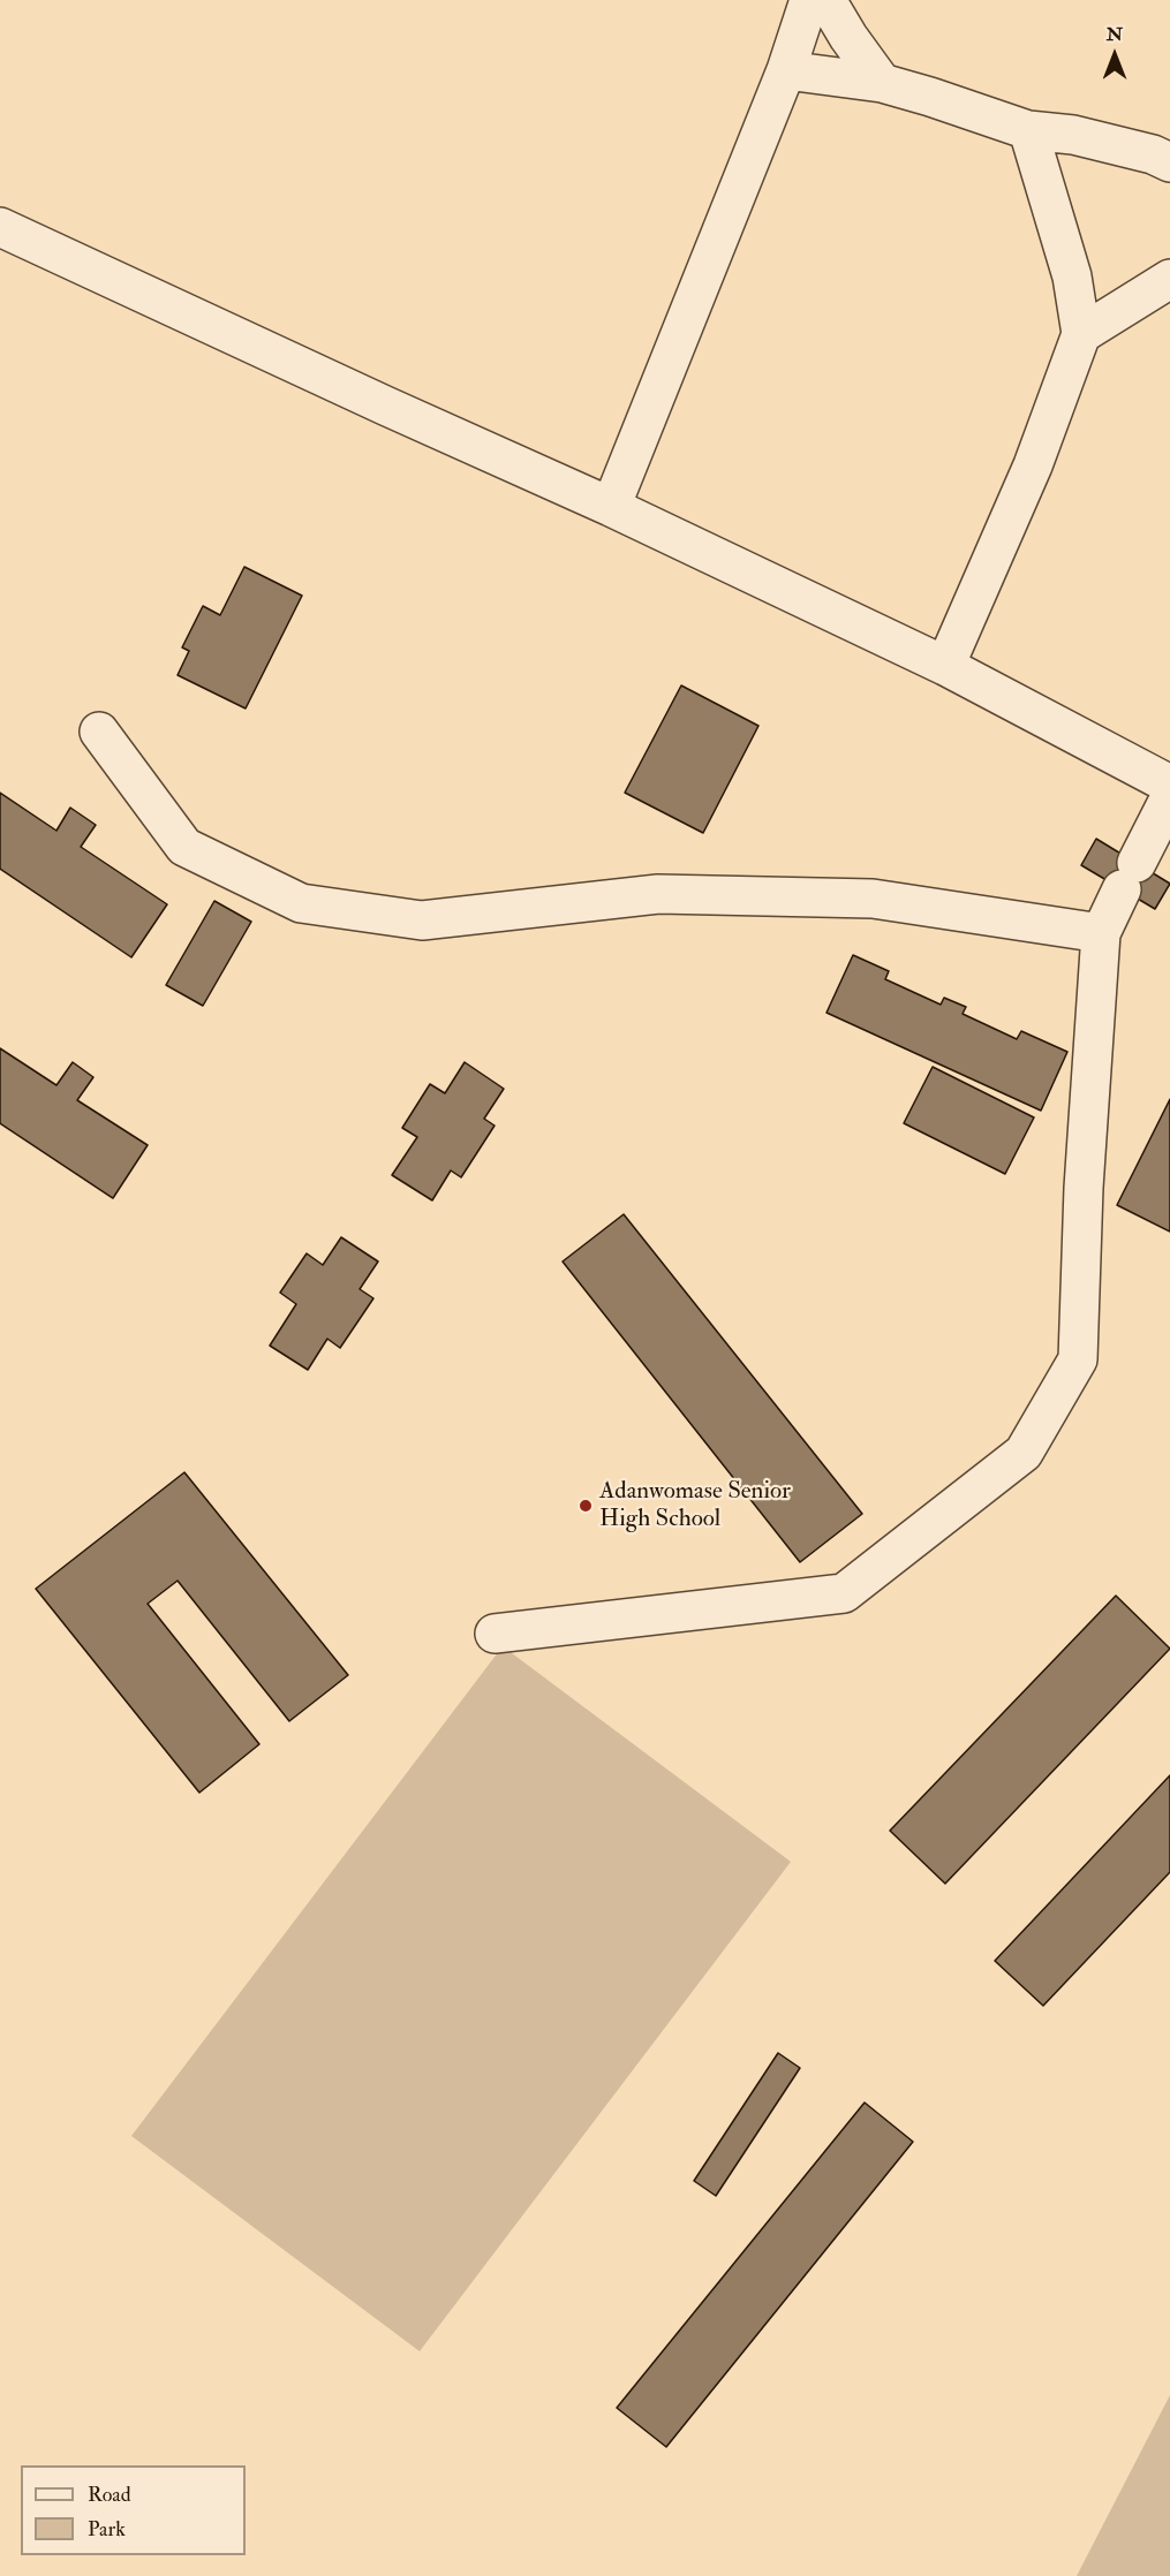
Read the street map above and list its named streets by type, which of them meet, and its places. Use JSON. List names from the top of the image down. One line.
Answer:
{"places":["Adanwomase Senior High School"],"legend":["Road","Park"],"north":"top"}
